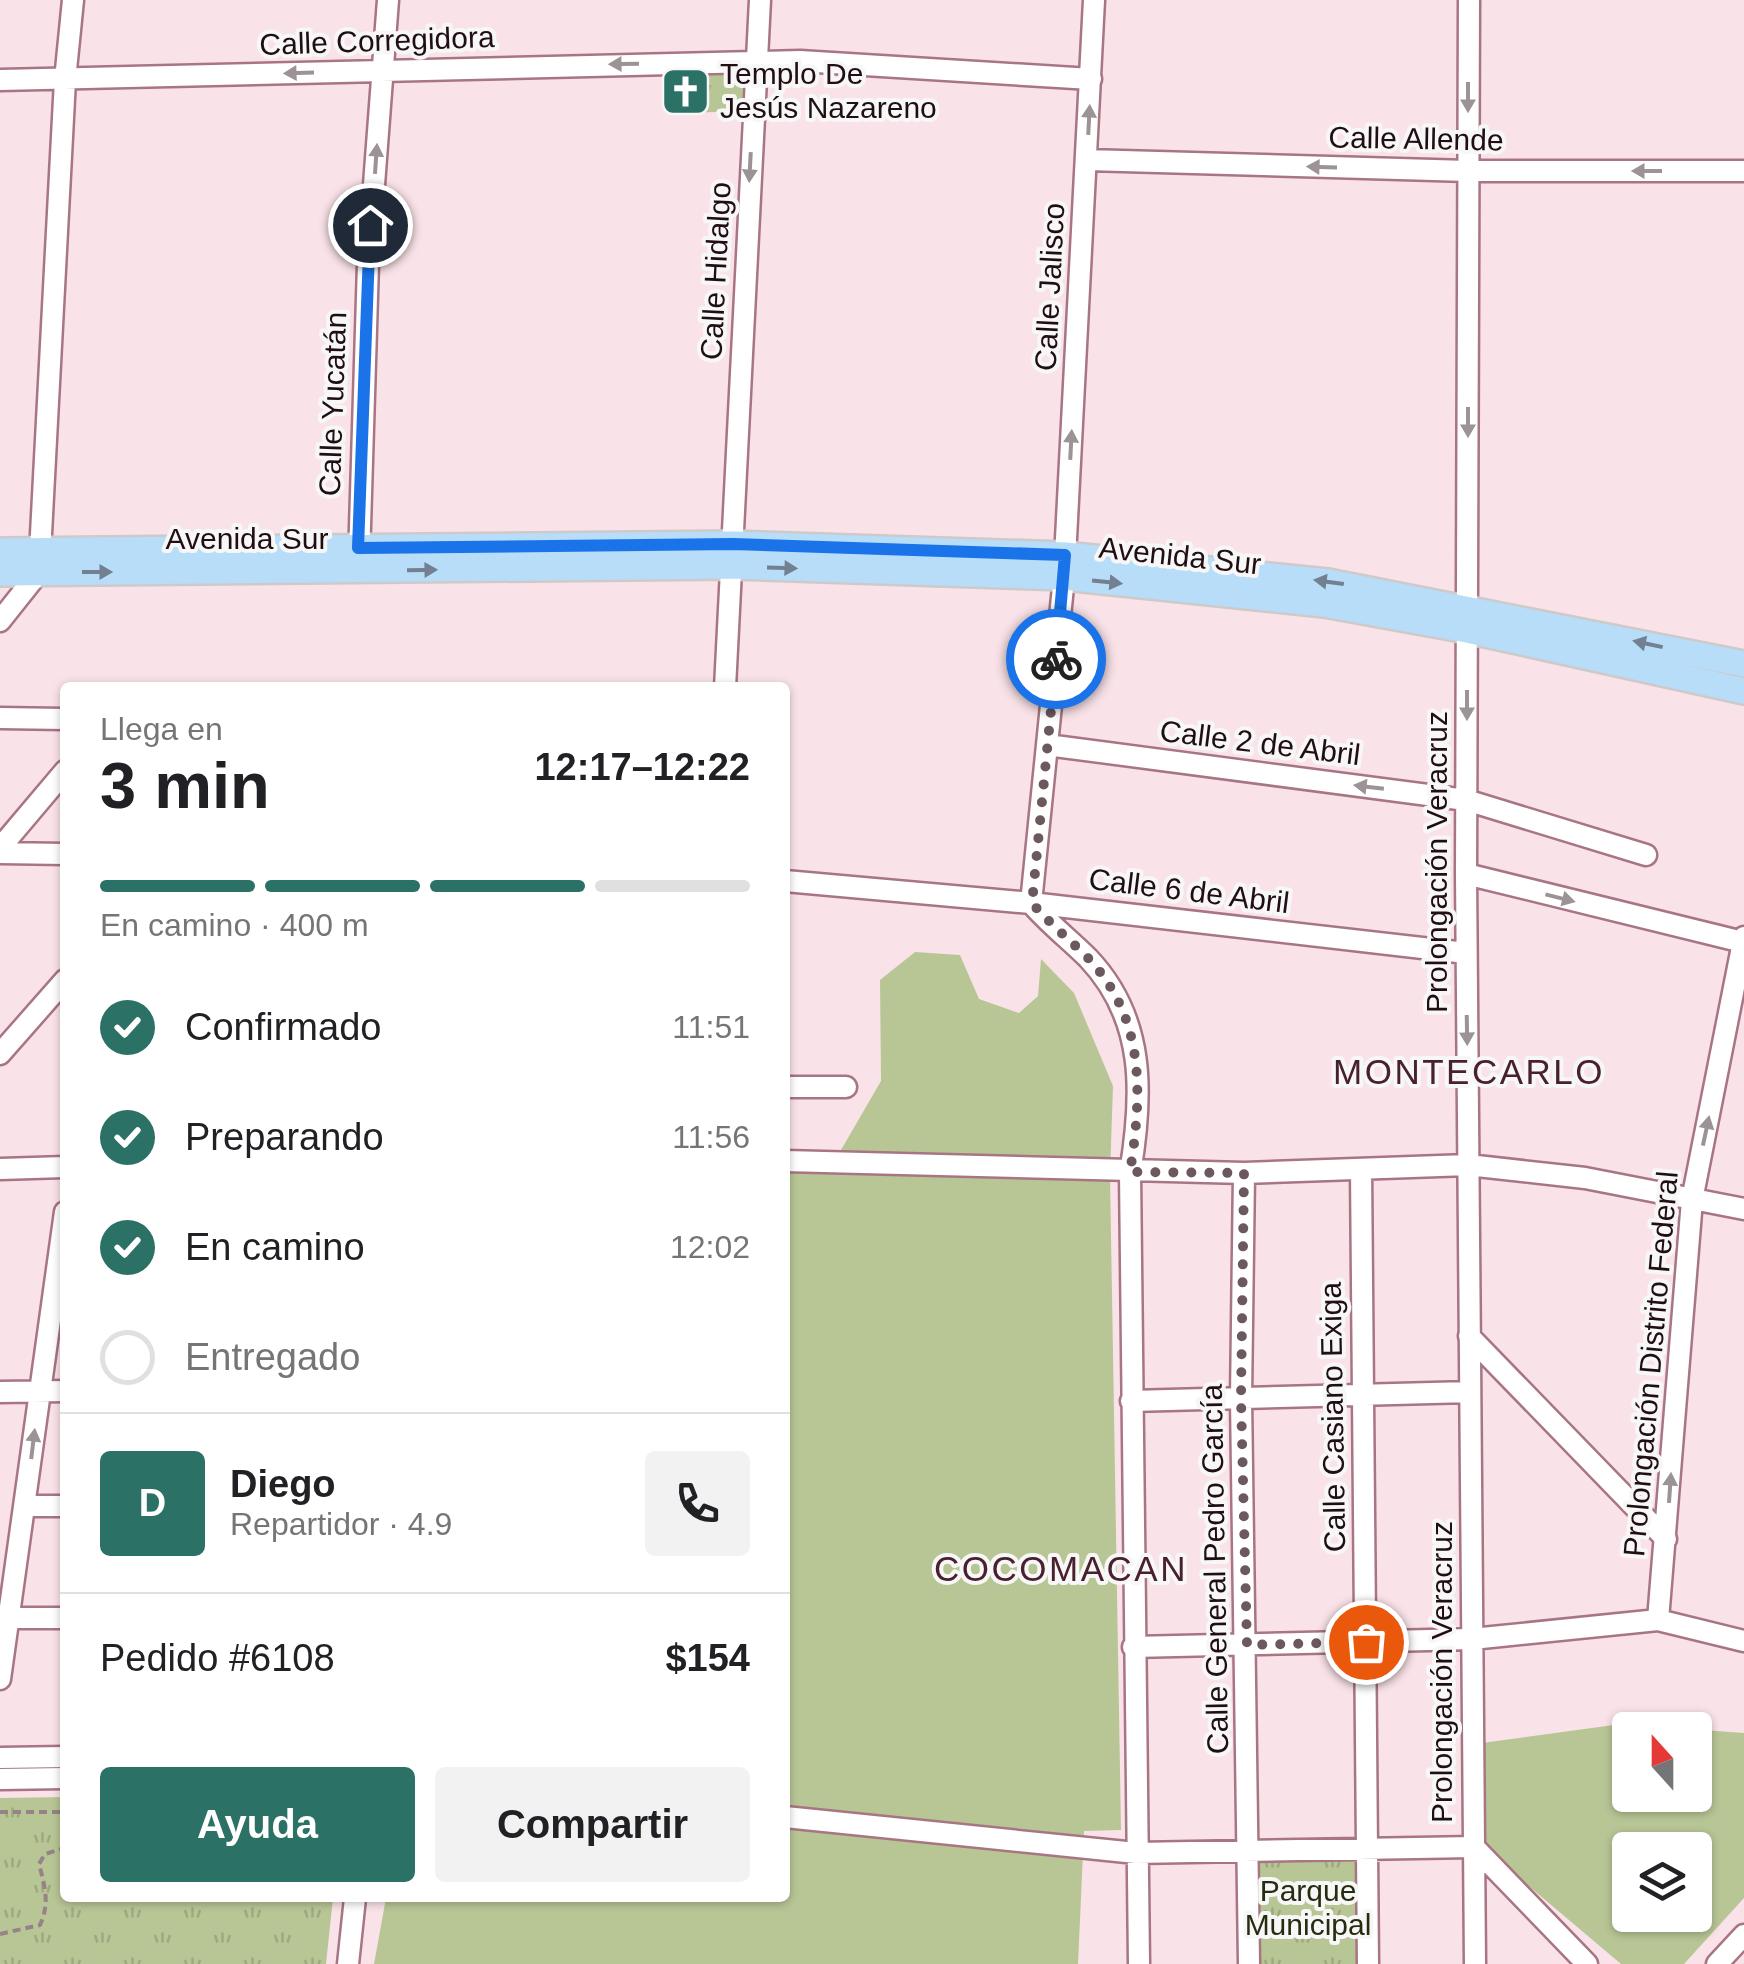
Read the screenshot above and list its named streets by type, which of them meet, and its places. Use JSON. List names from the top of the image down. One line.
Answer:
{"streets":{"main road":["Avenida Sur"],"street":["Calle Corregidora","Calle Allende","Calle Hidalgo","Calle Jalisco","Calle Yucatán","Calle 2 de Abril","Prolongación Veracruz","Calle 6 de Abril","Prolongación Distrito Federal","Calle Casiano Exiga","Calle General Pedro García"]},"crossings":[["Calle Corregidora","Calle Hidalgo"],["Calle Corregidora","Calle Jalisco"],["Calle Corregidora","Calle Yucatán"],["Calle Allende","Calle Jalisco"],["Calle Allende","Prolongación Veracruz"],["Calle Hidalgo","Avenida Sur"],["Calle Jalisco","Avenida Sur"],["Calle Jalisco","Calle 2 de Abril"],["Calle Jalisco","Calle 6 de Abril"],["Calle Yucatán","Avenida Sur"],["Avenida Sur","Prolongación Veracruz"],["Calle 2 de Abril","Prolongación Veracruz"],["Prolongación Veracruz","Calle 6 de Abril"]],"one_way":["Calle Corregidora","Calle Allende","Calle Hidalgo","Calle Jalisco","Calle Yucatán","Calle 2 de Abril","Prolongación Veracruz","Prolongación Distrito Federal"],"districts":["MONTECARLO","COCOMACAN"],"parks":["Parque Municipal"],"places":{"church":["Templo De Jesús Nazareno"]},"north":"top","page":{"heading":["3 min","Llega en","12:17–12:22"],"panel":["Diego","Repartidor · 4.9","Pedido #6108","$154"],"bar":"En camino · 400 m","list":[["Confirmado","11:51"],["Preparando","11:56"],["En camino","12:02"],"Entregado"],"round":"D","buttons":["Ayuda","Compartir"]}}
